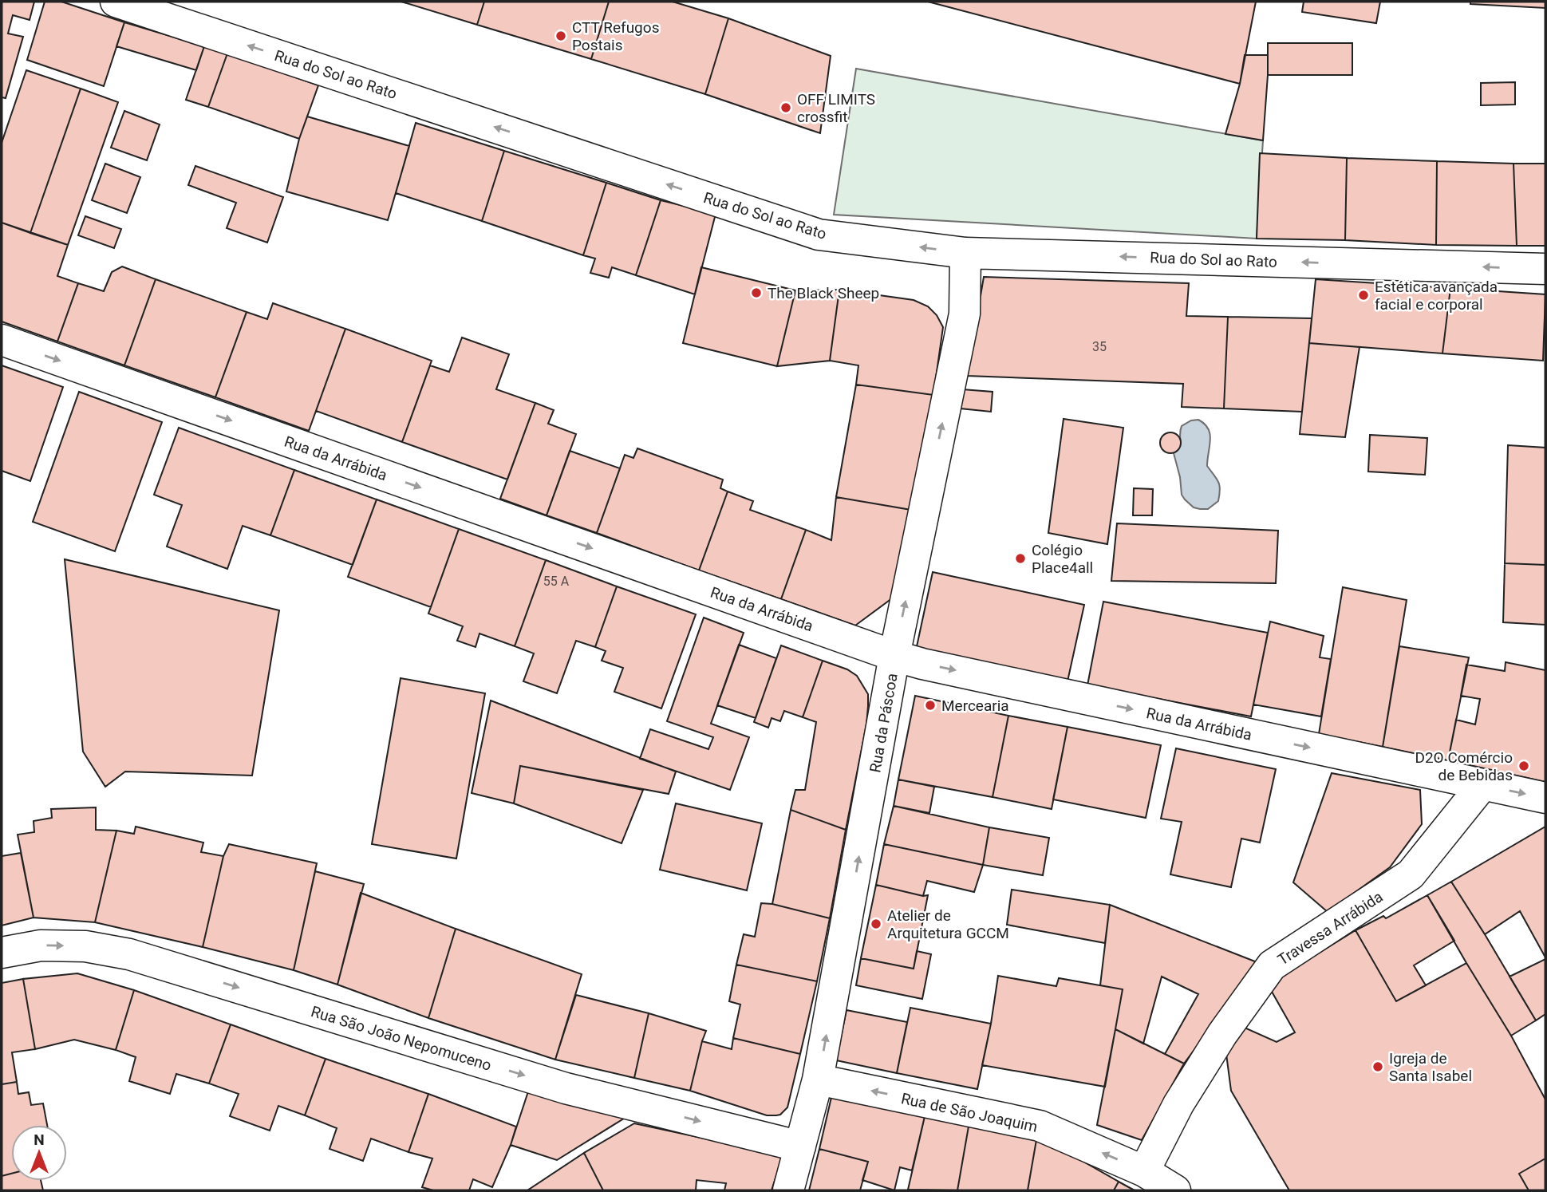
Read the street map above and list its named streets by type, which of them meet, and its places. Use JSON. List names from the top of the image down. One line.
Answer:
{"streets":{"street":["Rua do Sol ao Rato","Rua da Arrábida","Rua da Páscoa","Travessa Arrábida","Rua São João Nepomuceno","Rua de São Joaquim"]},"crossings":[["Rua do Sol ao Rato","Rua da Páscoa"],["Rua da Arrábida","Rua da Páscoa"],["Rua da Arrábida","Travessa Arrábida"],["Rua da Páscoa","Rua São João Nepomuceno"],["Rua da Páscoa","Rua de São Joaquim"],["Travessa Arrábida","Rua de São Joaquim"]],"one_way":["Rua do Sol ao Rato","Rua da Arrábida","Rua da Páscoa","Rua São João Nepomuceno","Rua de São Joaquim"],"places":["CTT Refugos Postais","OFF LIMITS crossfit","The Black Sheep","Estética avançada facial e corporal","Colégio Place4all","Mercearia","D2O Comércio de Bebidas","Atelier de Arquitetura GCCM","Igreja de Santa Isabel"],"house_numbers":["35","55 A"],"north":"top"}
